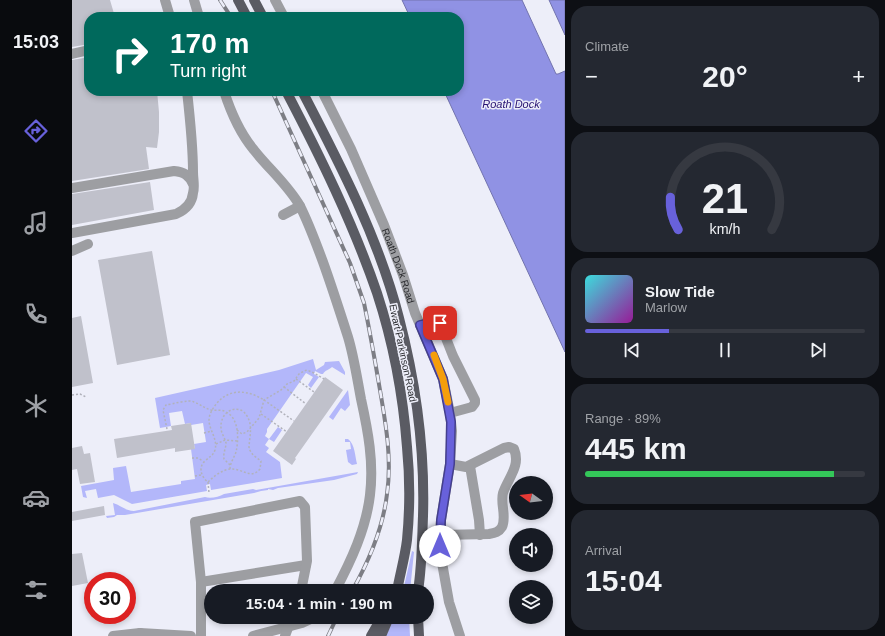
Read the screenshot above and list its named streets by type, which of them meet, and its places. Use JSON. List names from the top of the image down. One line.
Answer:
{"streets":{"main road":["Ewart Parkinson Road"],"street":["Roath Dock Road"]},"water":["Roath Dock"],"north":"left","page":{"tabs":"15:03","tile":["Climate",["Range · 89%","445 km"],["Arrival","15:04"]],"turn":["170 m","Turn right"],"heat":["−","20°","+"],"song":["Slow Tide","Marlow"],"limit":"30","trip":"15:04 · 1 min · 190 m","gauge":["21","km/h"]}}
